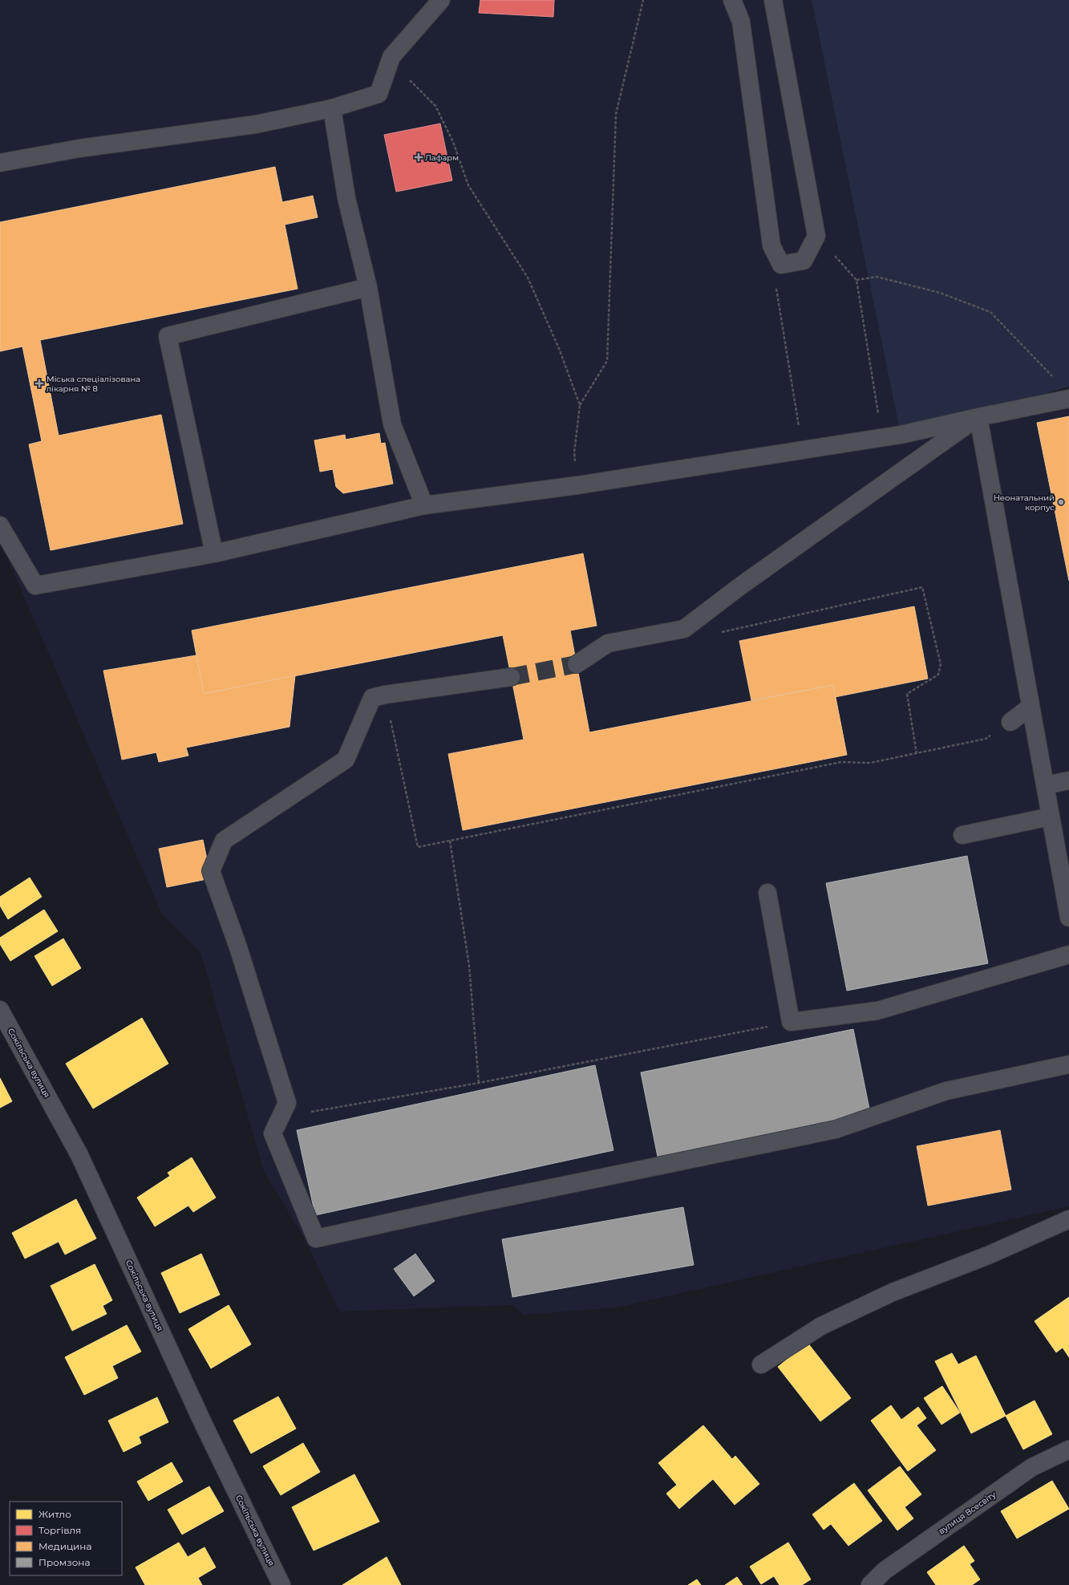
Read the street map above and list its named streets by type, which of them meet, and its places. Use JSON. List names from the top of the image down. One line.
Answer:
{"streets":{"street":["Сокільська вулиця","вулиця Всесвіту"]},"places":{"health":["Лафарм","Міська спеціалізована лікарня № 8"],"other":["Неонатальний корпус"]},"legend":["Житло","Торгівля","Медицина","Промзона"]}
